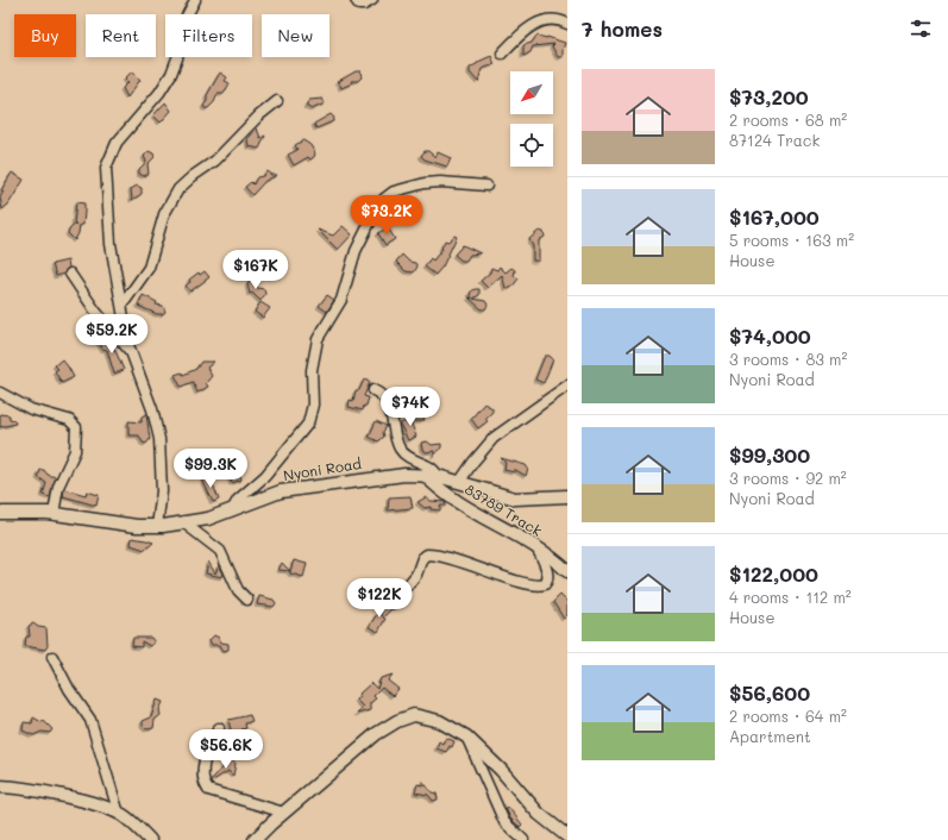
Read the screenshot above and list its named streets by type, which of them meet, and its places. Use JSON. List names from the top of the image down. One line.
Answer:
{"streets":{"street":["Nyoni Road","83789 Track"]},"crossings":[["Nyoni Road","83789 Track"]],"north":"bottom left","page":{"heading":"7 homes","chip":["Buy","Rent","Filters","New"],"list":[{"name":"$73,200","note":"2 rooms · 68 m² · 87124 Track"},{"name":"$167,000","note":"5 rooms · 163 m² · House"},{"name":"$74,000","note":"3 rooms · 83 m² · Nyoni Road"},{"name":"$99,300","note":"3 rooms · 92 m² · Nyoni Road"},{"name":"$122,000","note":"4 rooms · 112 m² · House"},{"name":"$56,600","note":"2 rooms · 64 m² · Apartment"}],"price":["$73.2K","$167K","$59.2K","$74K","$99.3K","$122K","$56.6K"]}}
